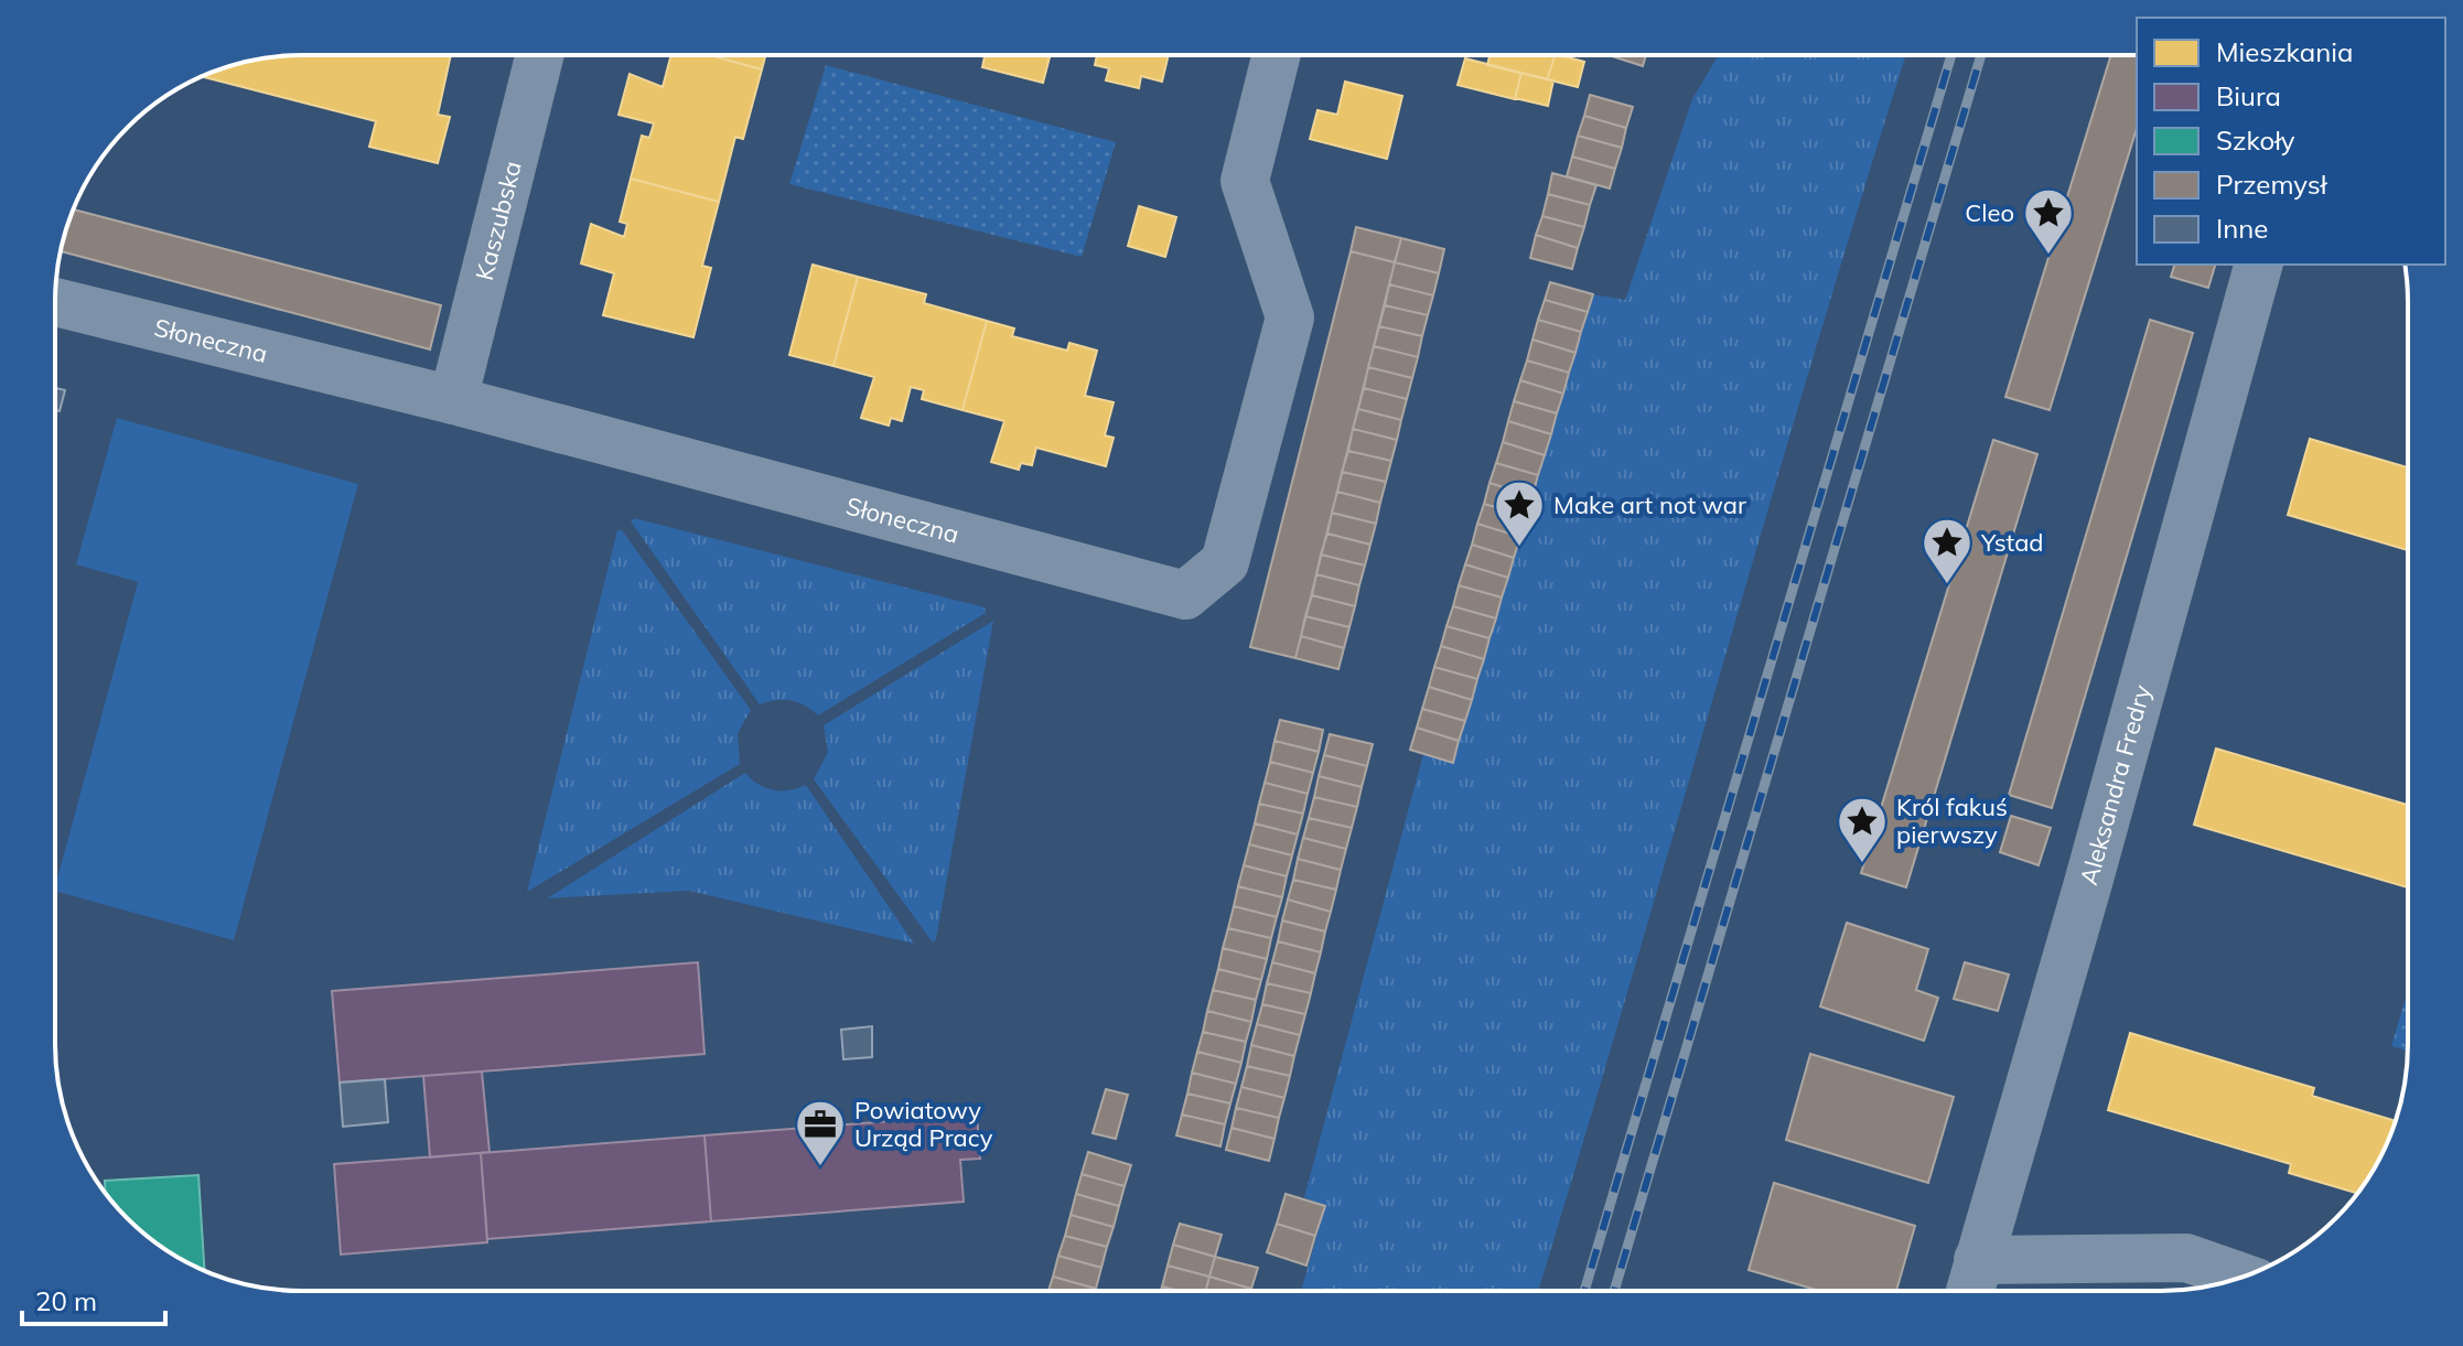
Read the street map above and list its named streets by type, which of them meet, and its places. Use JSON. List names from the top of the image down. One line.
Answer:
{"streets":{"street":["Kaszubska","Słoneczna","Aleksandra Fredry"]},"crossings":[["Kaszubska","Słoneczna"]],"places":{"place":["Cleo","Make art not war","Ystad","Król fakuś pierwszy"],"office":["Powiatowy Urząd Pracy"]},"legend":["Mieszkania","Biura","Szkoły","Przemysł","Inne"],"scale_bar":"20 m"}
